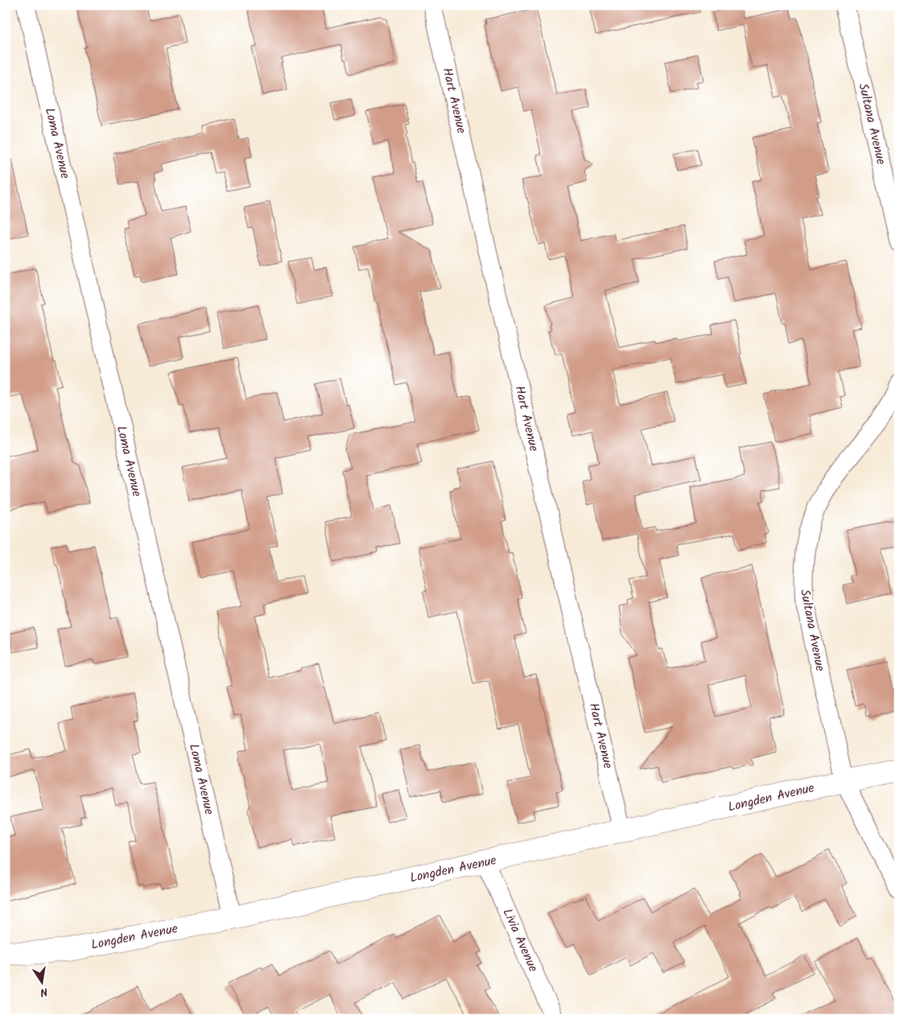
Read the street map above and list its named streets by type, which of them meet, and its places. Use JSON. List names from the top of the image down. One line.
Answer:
{"streets":{"street":["Hart Avenue","Sultana Avenue","Loma Avenue","Longden Avenue","Livia Avenue"]},"crossings":[["Hart Avenue","Longden Avenue"],["Sultana Avenue","Longden Avenue"],["Loma Avenue","Longden Avenue"],["Longden Avenue","Livia Avenue"]],"north":"bottom"}
